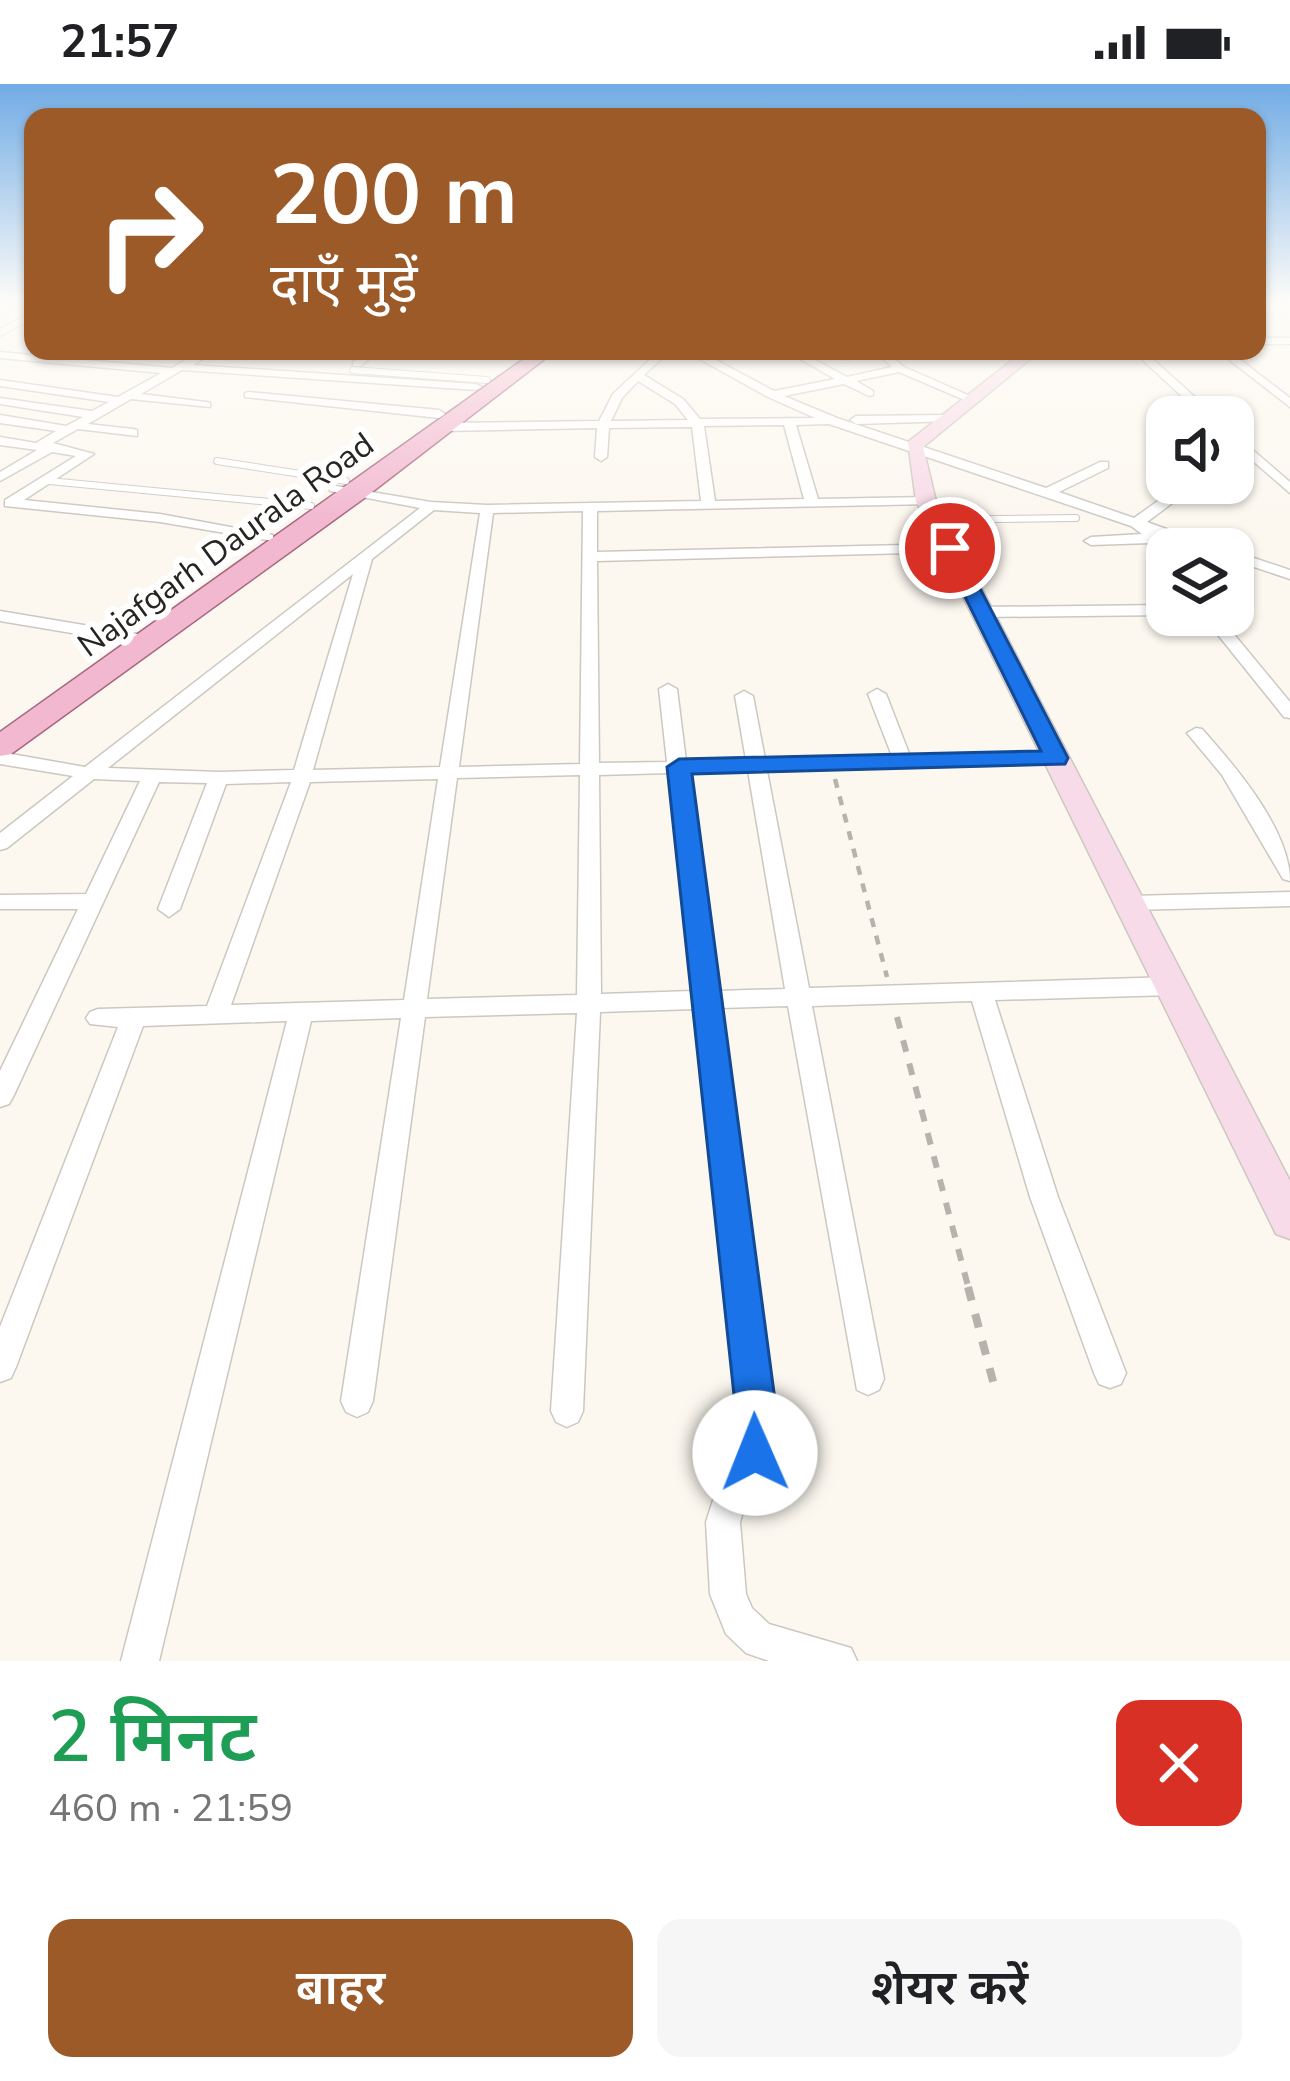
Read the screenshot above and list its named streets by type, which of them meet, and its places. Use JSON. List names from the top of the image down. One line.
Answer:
{"streets":{"main road":["Najafgarh Daurala Road"]},"page":{"status":"21:57","turn":["200 m","दाएँ मुड़ें"],"heading":["2 मिनट","460 m · 21:59"],"buttons":["बाहर","शेयर करें"]}}
